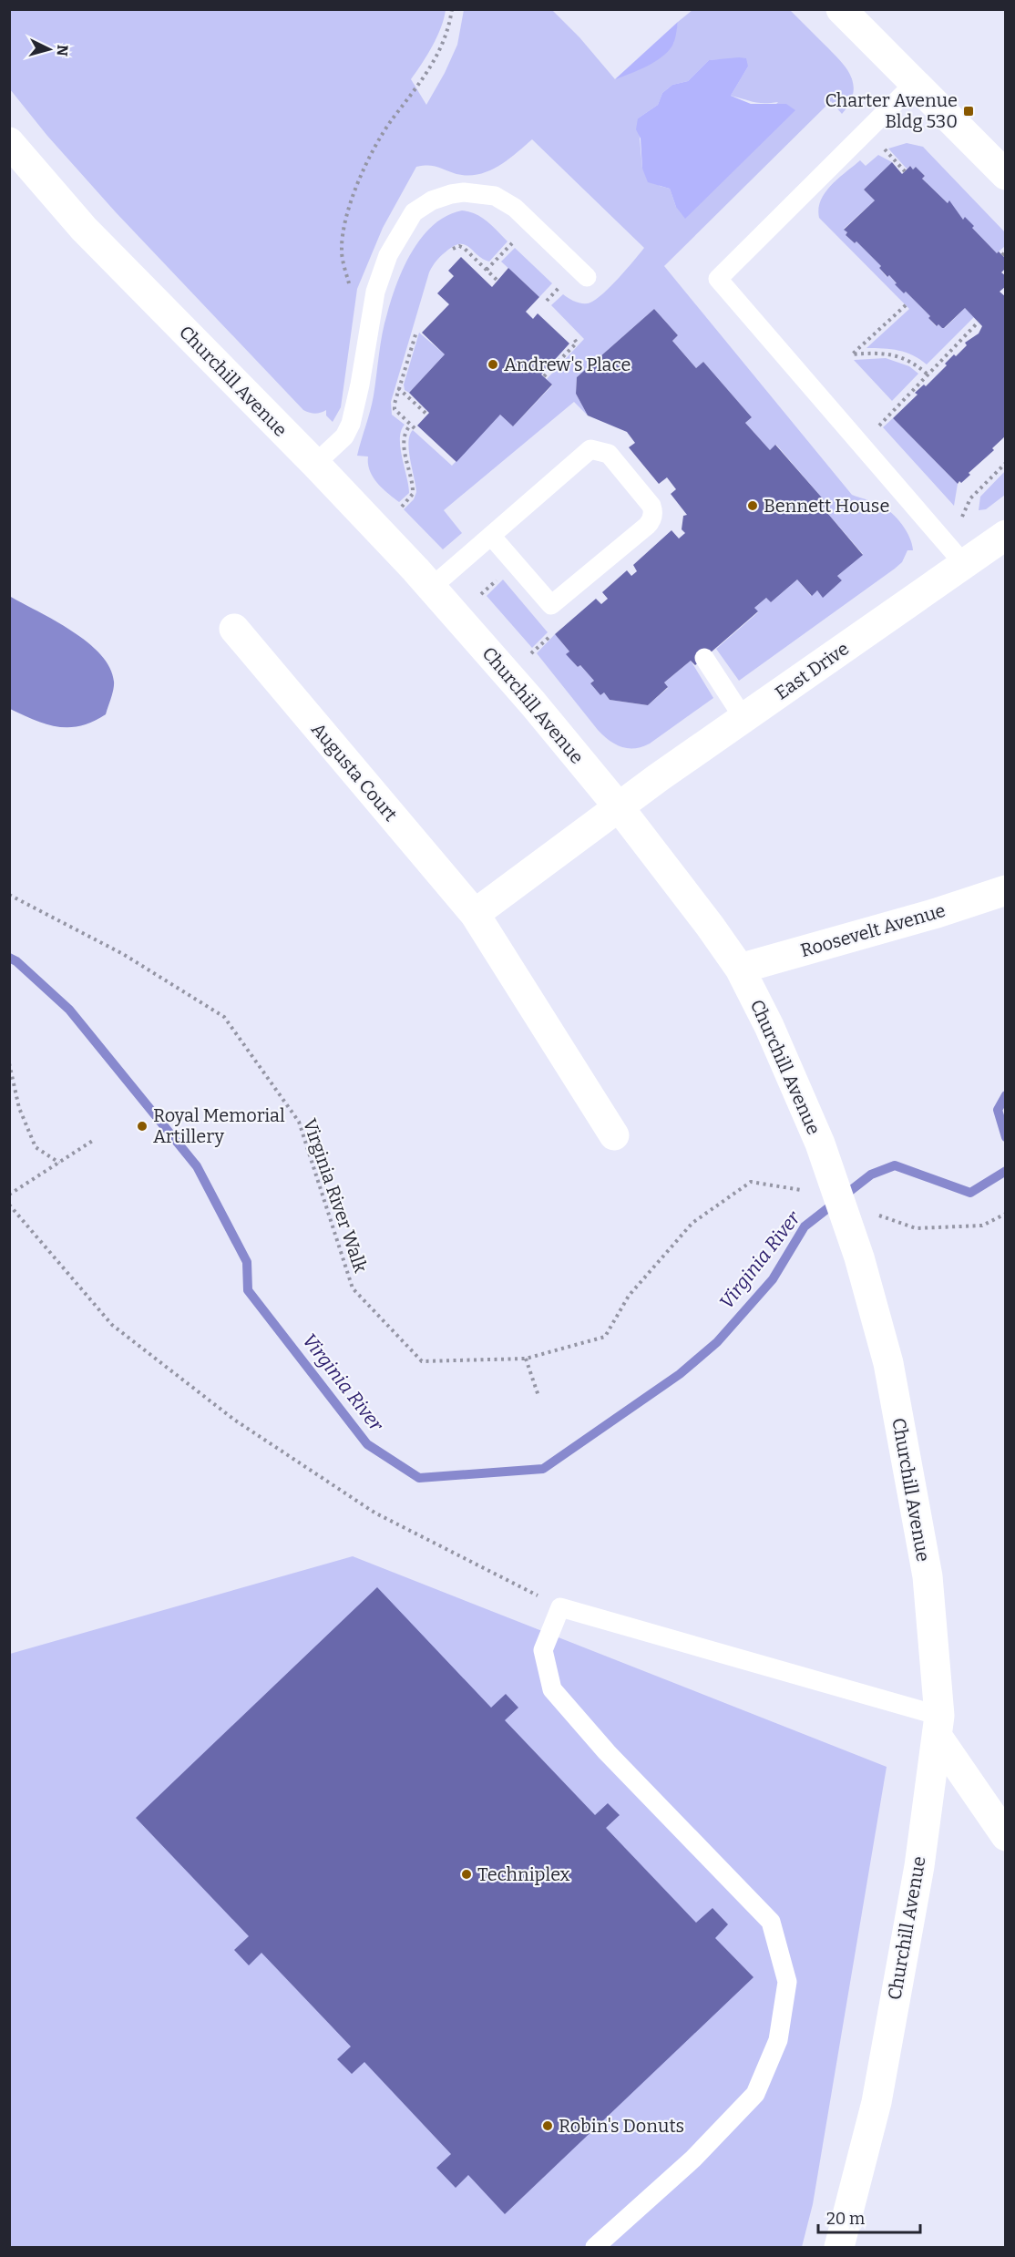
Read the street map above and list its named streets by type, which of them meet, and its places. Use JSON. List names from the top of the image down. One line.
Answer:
{"streets":{"street":["Churchill Avenue","East Drive","Augusta Court","Roosevelt Avenue"],"path":["Virginia River Walk"]},"crossings":[["Churchill Avenue","East Drive"],["Churchill Avenue","Roosevelt Avenue"]],"water":["Virginia River"],"places":{"transit":["Charter Avenue Bldg 530"],"other":["Andrew's Place","Bennett House","Royal Memorial Artillery","Techniplex","Robin's Donuts"]},"scale_bar":"20 m","north":"right"}
